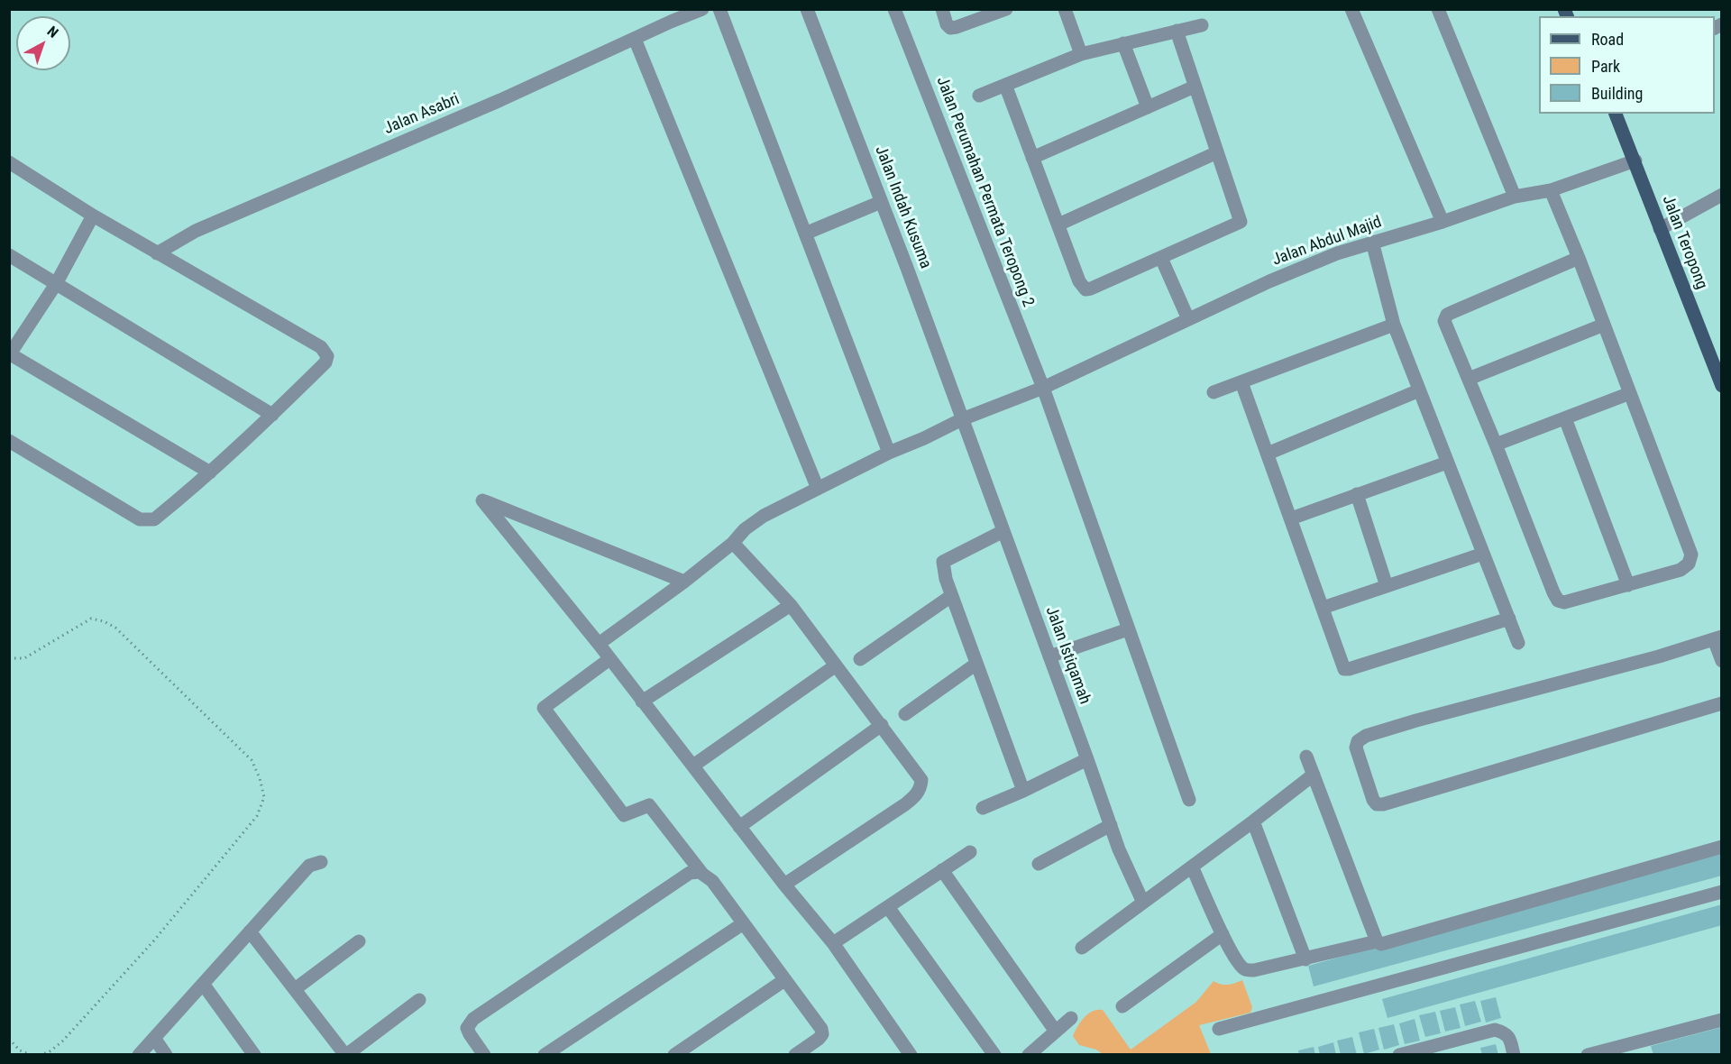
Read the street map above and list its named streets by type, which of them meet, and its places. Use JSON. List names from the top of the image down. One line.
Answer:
{"streets":{"main road":["Jalan Teropong"],"street":["Jalan Asabri","Jalan Perumahan Permata Teropong 2","Jalan Indah Kusuma","Jalan Abdul Majid","Jalan Istiqamah"]},"crossings":[["Jalan Perumahan Permata Teropong 2","Jalan Abdul Majid"],["Jalan Indah Kusuma","Jalan Abdul Majid"],["Jalan Indah Kusuma","Jalan Istiqamah"],["Jalan Abdul Majid","Jalan Teropong"],["Jalan Abdul Majid","Jalan Istiqamah"]],"legend":["Road","Park","Building"],"north":"top right"}
